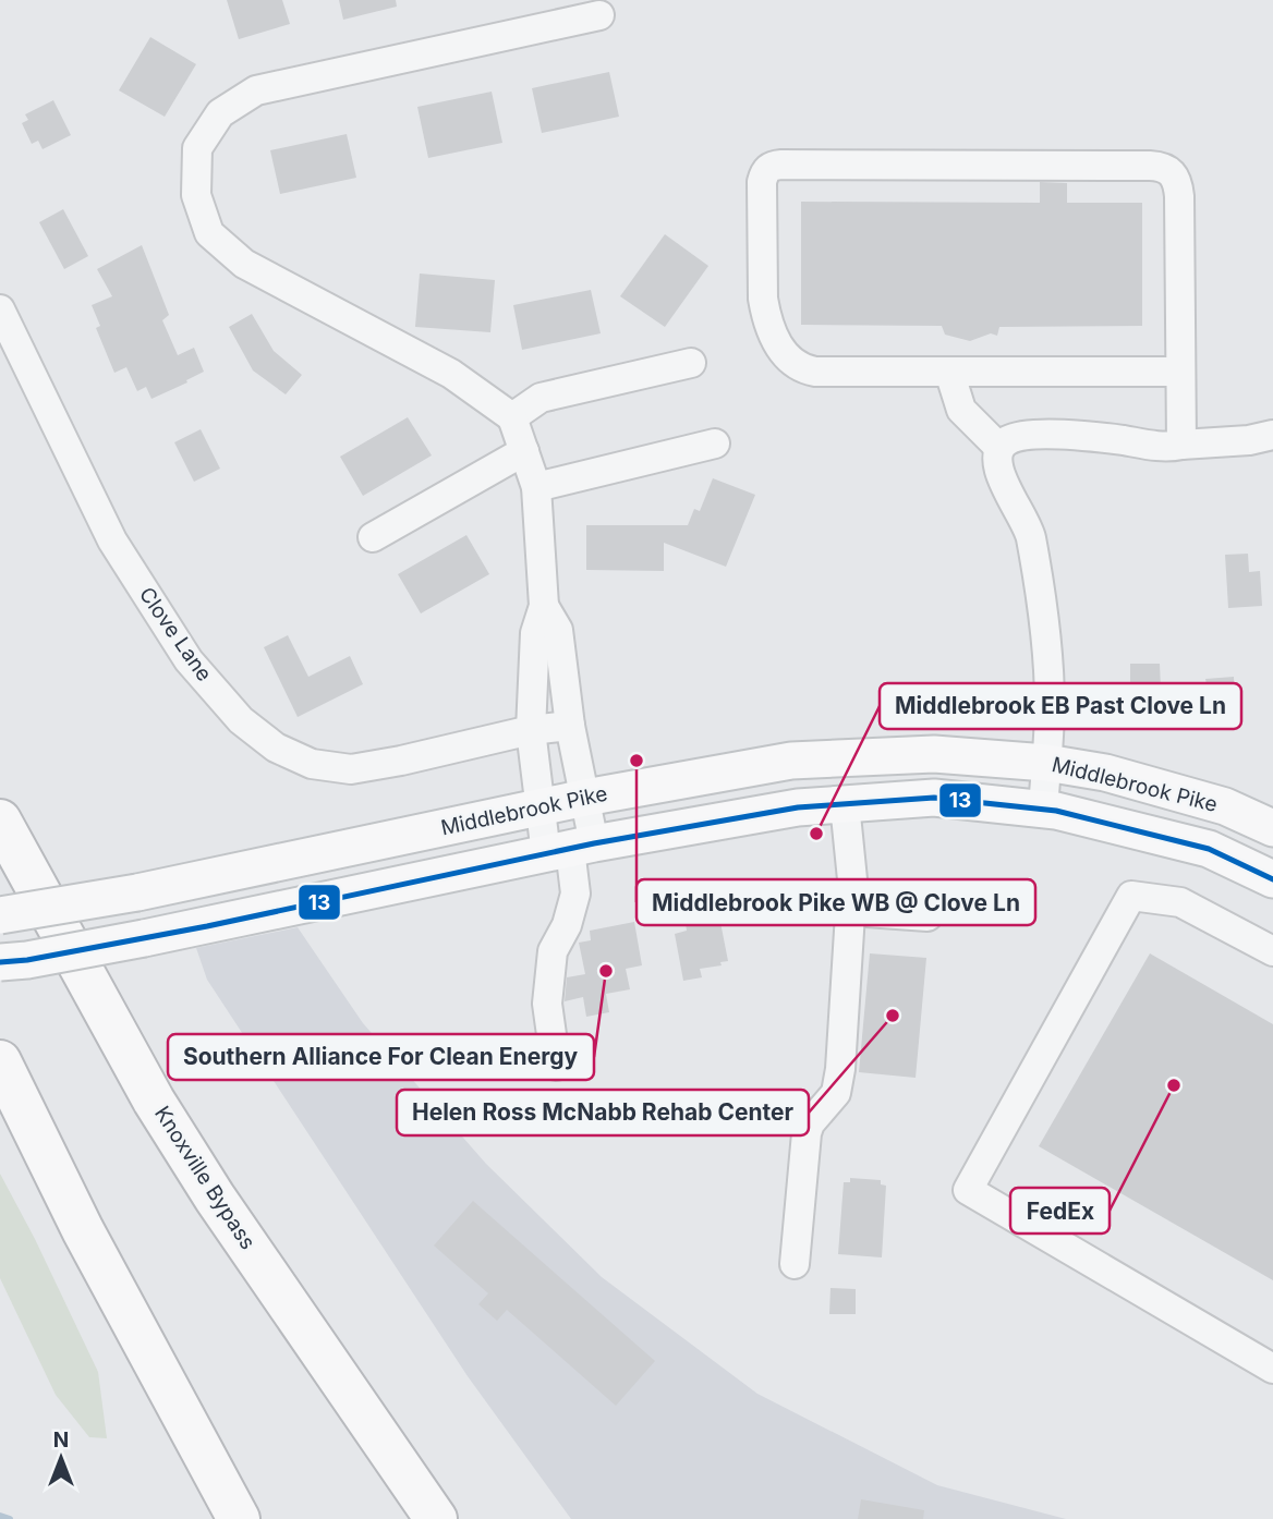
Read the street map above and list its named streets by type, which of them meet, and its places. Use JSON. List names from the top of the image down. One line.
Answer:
{"streets":{"highway":["Knoxville Bypass"],"main road":["Middlebrook Pike"],"street":["Clove Lane"]},"places":["Middlebrook Pike WB @ Clove Ln","Middlebrook EB Past Clove Ln","Southern Alliance For Clean Energy","Helen Ross McNabb Rehab Center","FedEx"],"lines":["transit line 13"],"north":"top"}
